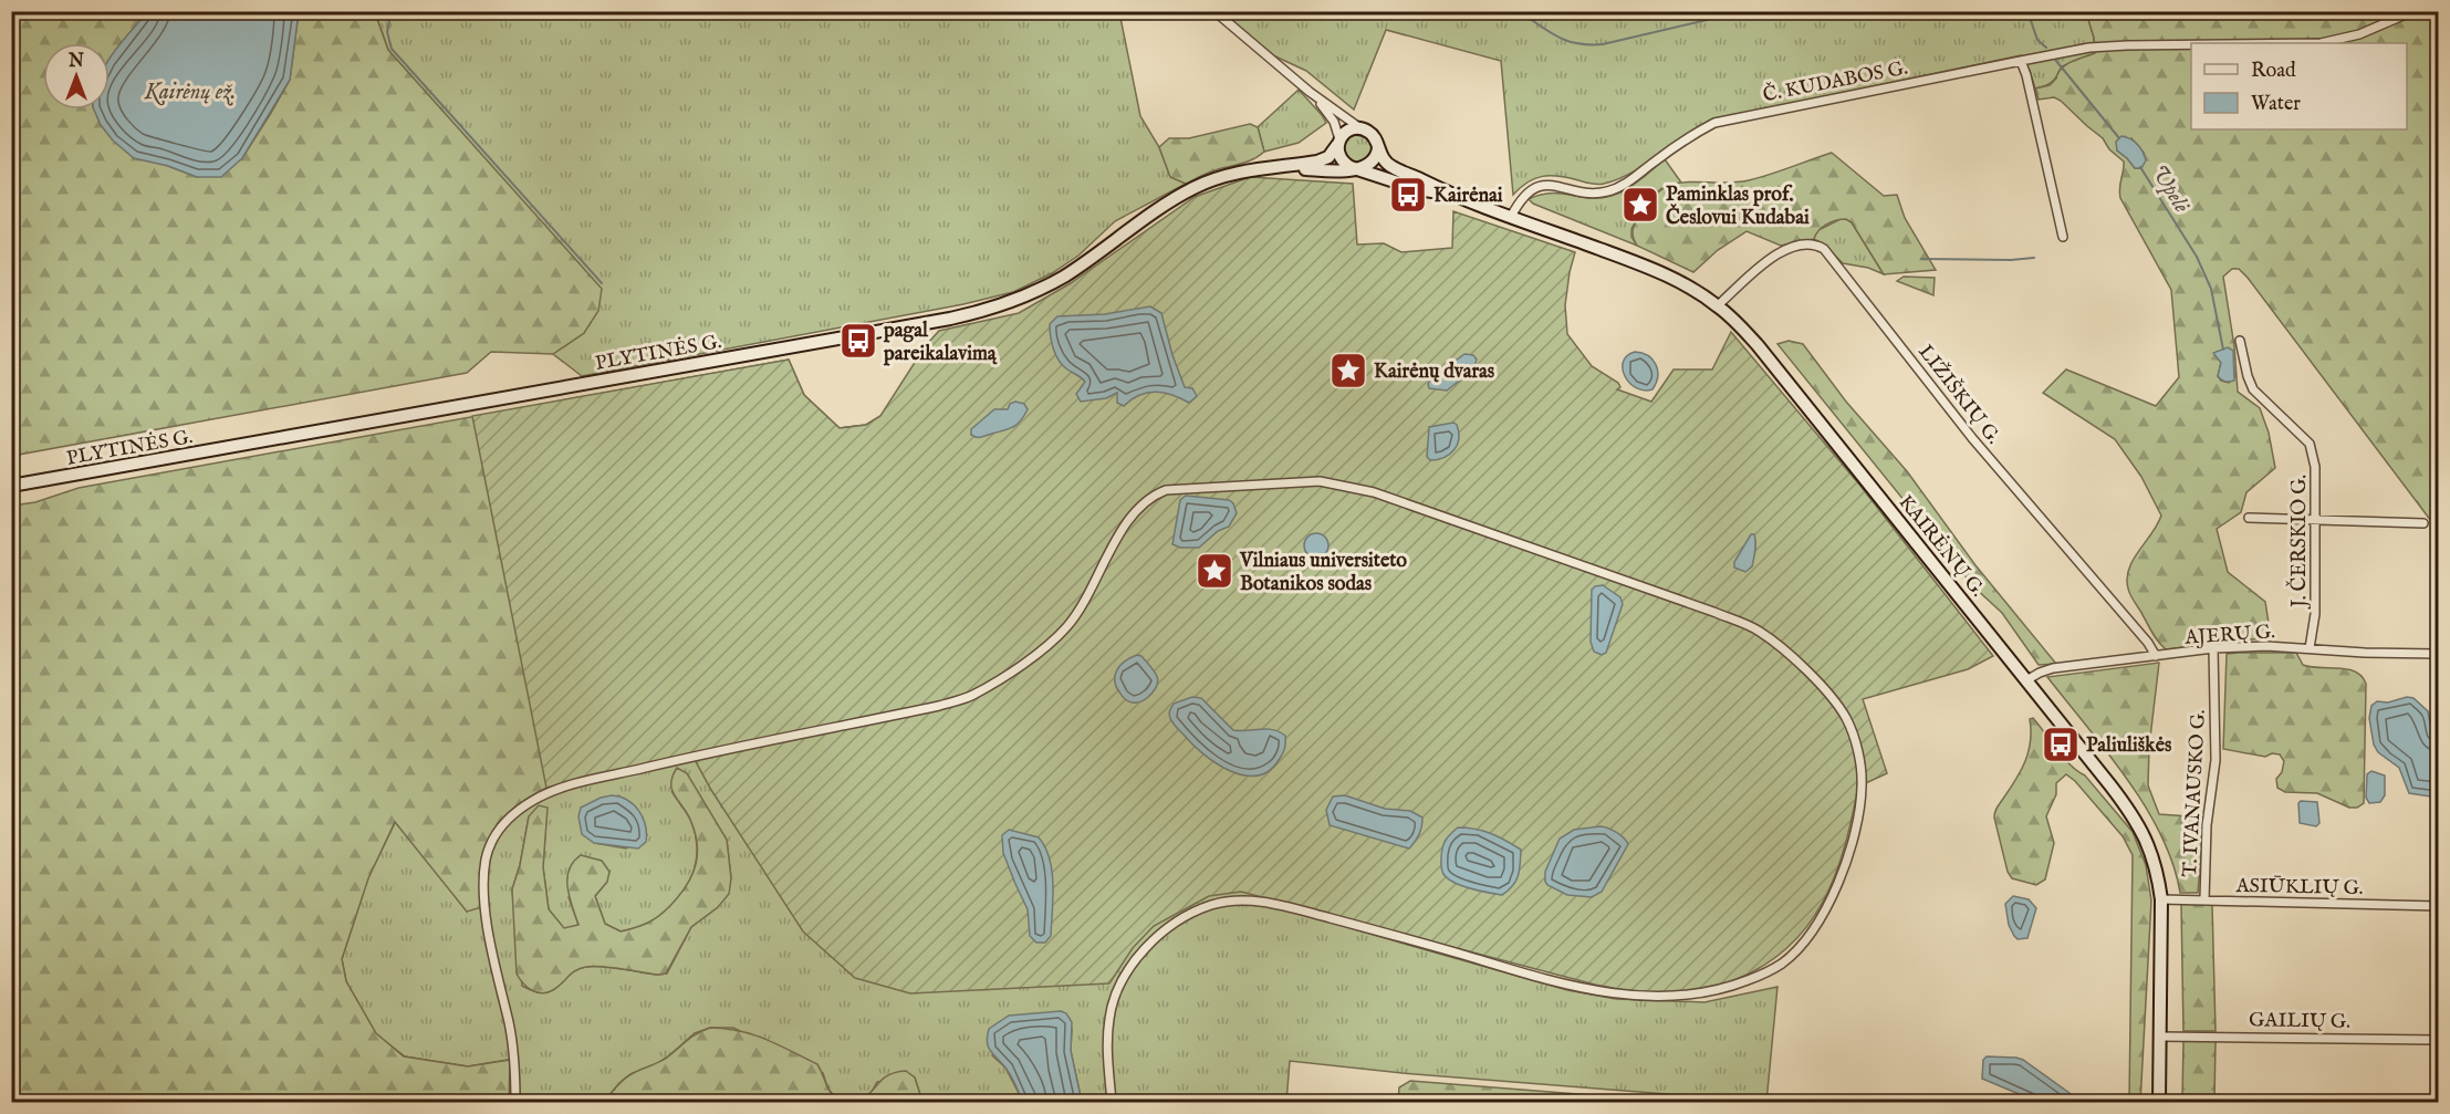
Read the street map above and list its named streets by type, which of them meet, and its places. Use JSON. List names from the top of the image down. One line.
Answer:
{"streets":{"main road":["PLYTINĖS G.","KAIRĖNŲ G."],"street":["Č. KUDABOS G.","LIŽIŠKIŲ G.","J. ČERSKIO G.","AJERŲ G.","T. IVANAUSKO G.","ASIŪKLIŲ G.","GAILIŲ G."]},"crossings":[["Č. KUDABOS G.","KAIRĖNŲ G."],["PLYTINĖS G.","KAIRĖNŲ G."],["LIŽIŠKIŲ G.","KAIRĖNŲ G."],["LIŽIŠKIŲ G.","AJERŲ G."],["J. ČERSKIO G.","AJERŲ G."],["KAIRĖNŲ G.","AJERŲ G."],["KAIRĖNŲ G.","ASIŪKLIŲ G."],["KAIRĖNŲ G.","GAILIŲ G."],["AJERŲ G.","T. IVANAUSKO G."],["T. IVANAUSKO G.","ASIŪKLIŲ G."]],"water":["Kairėnų ež.","Upelė"],"places":{"bus stop":["Kairėnai","pagal pareikalavimą","Paliuliškės"],"place":["Paminklas prof. Česlovui Kudabai","Kairėnų dvaras","Vilniaus universiteto Botanikos sodas"]},"legend":["Road","Water"],"north":"top"}
